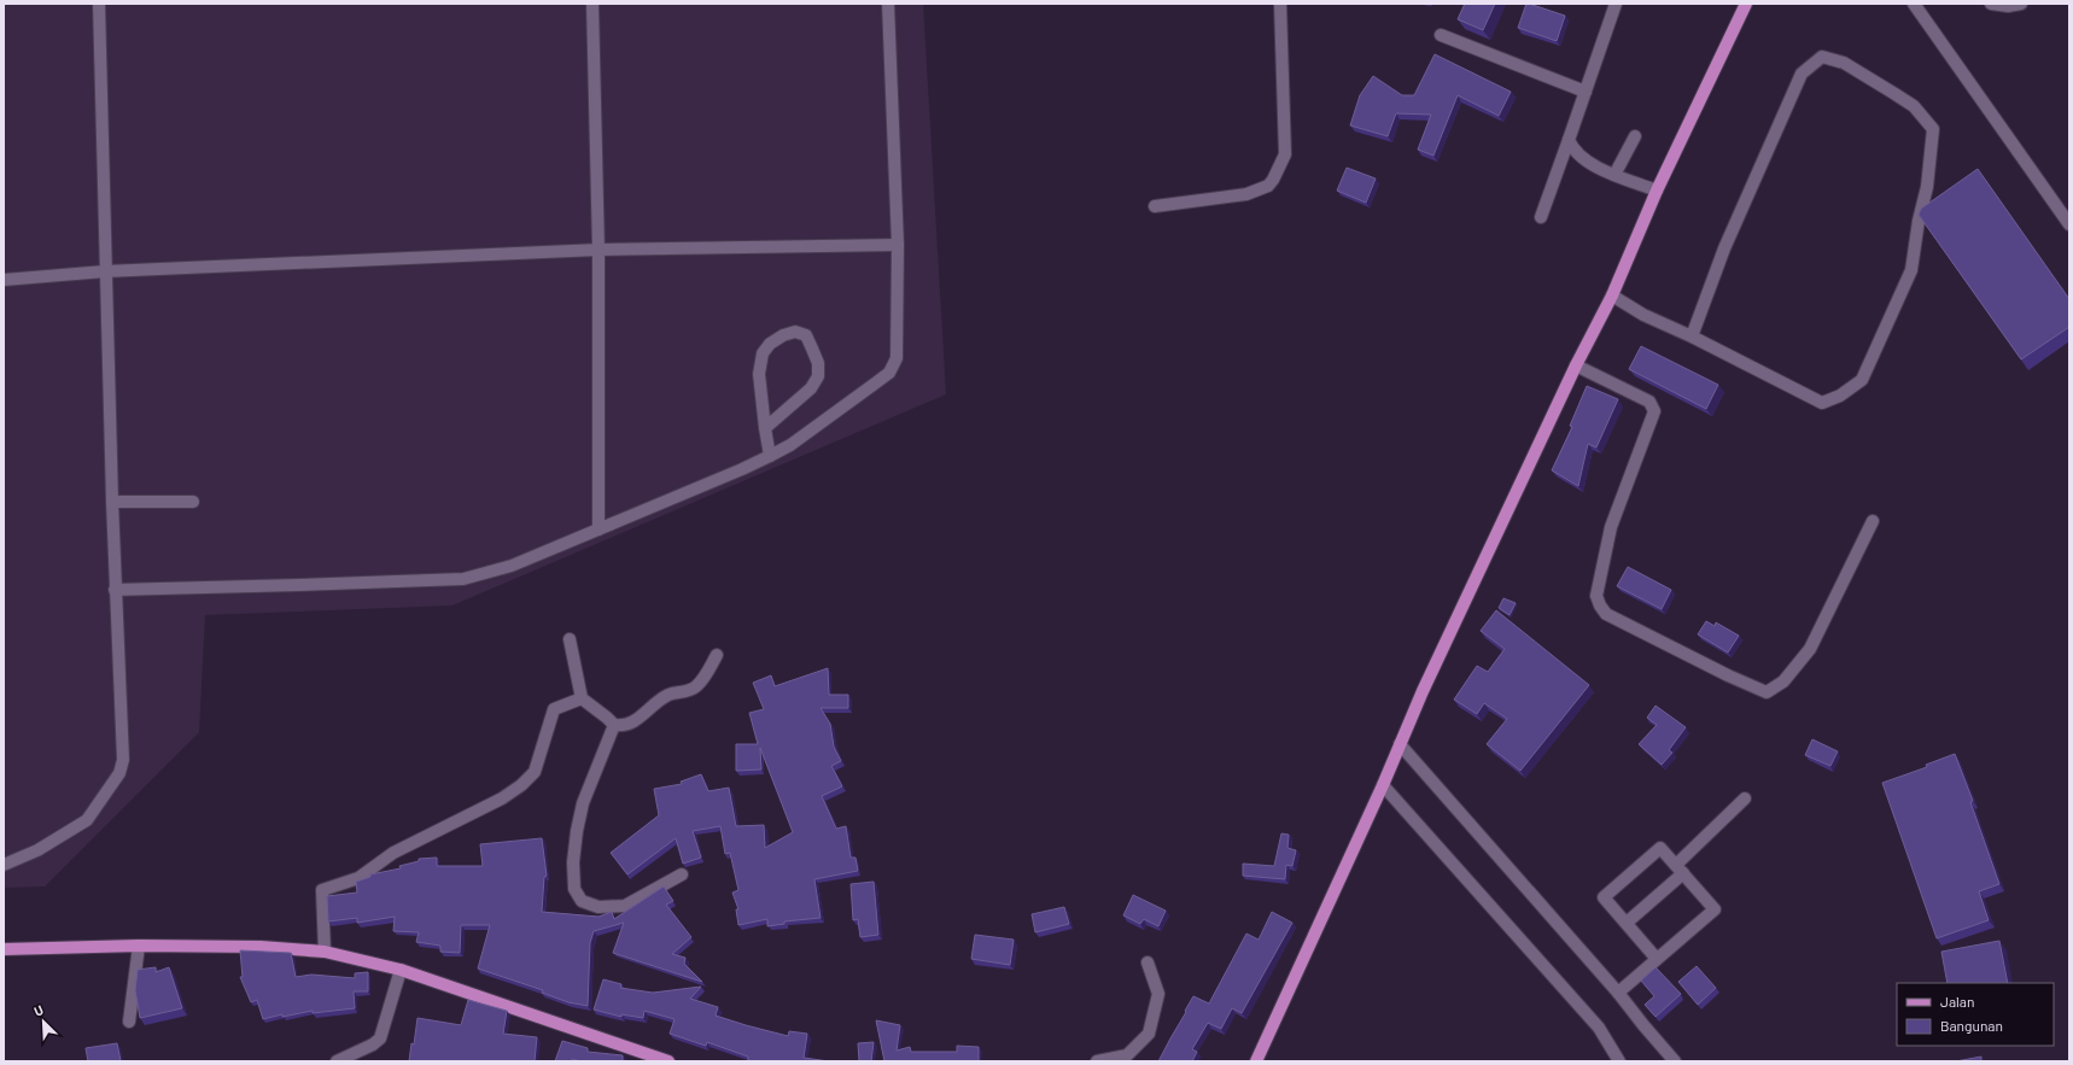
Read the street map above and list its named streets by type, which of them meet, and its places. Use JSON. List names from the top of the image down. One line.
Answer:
{"legend":["Jalan","Bangunan"],"north":"top left"}
